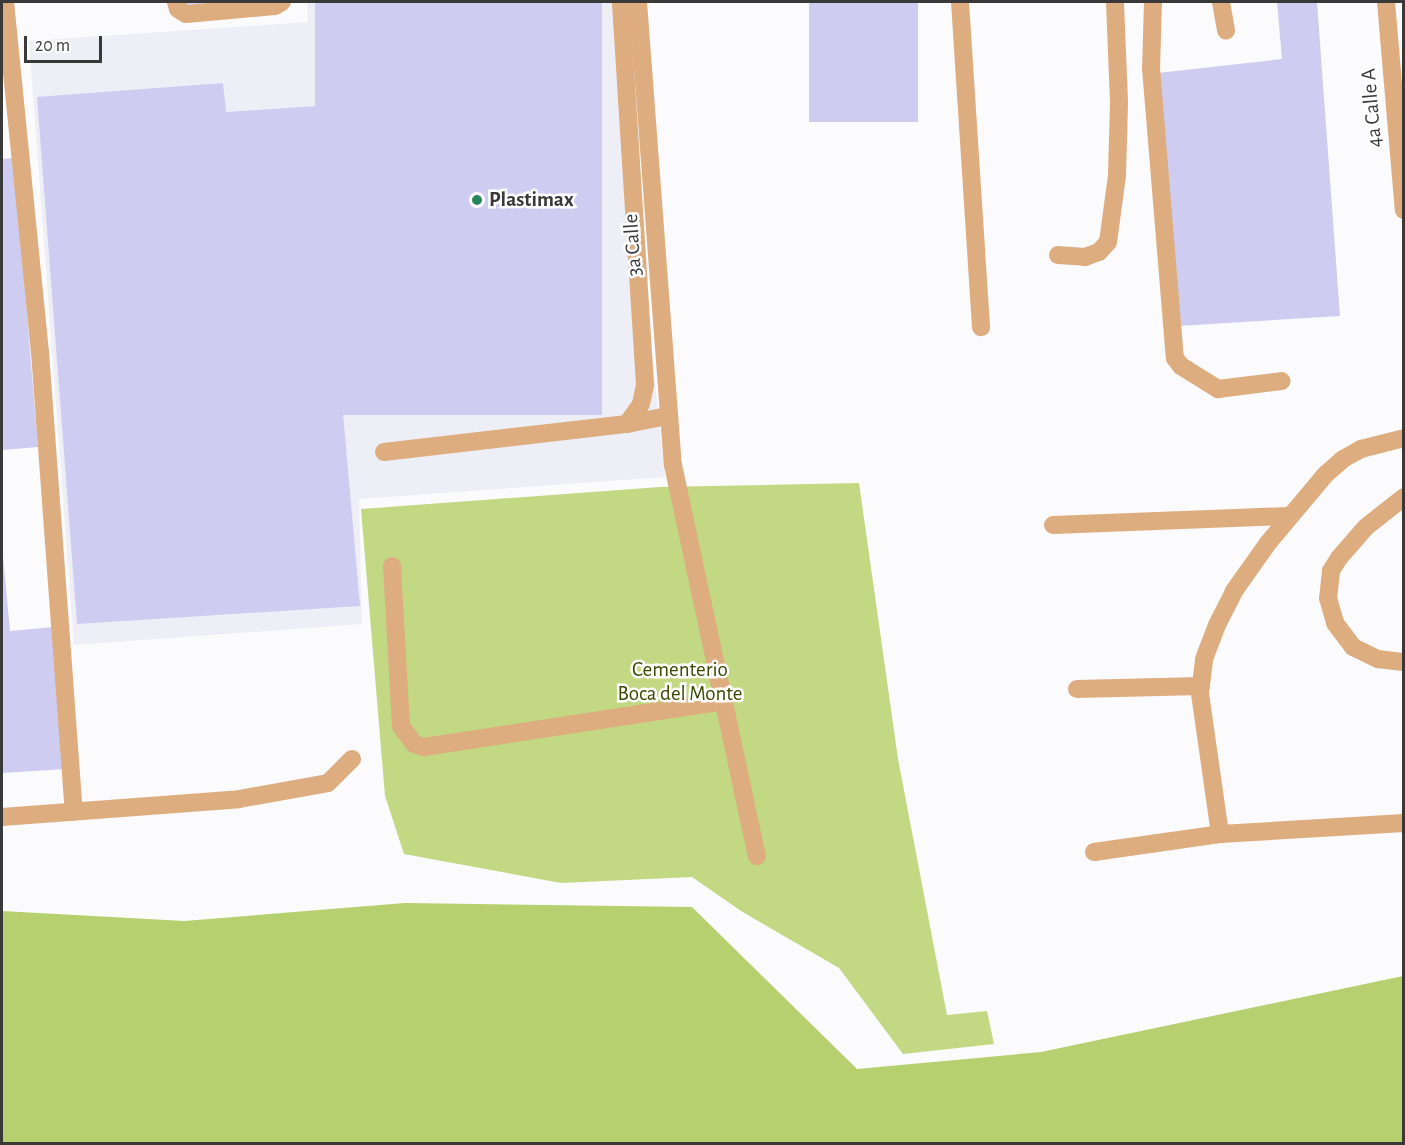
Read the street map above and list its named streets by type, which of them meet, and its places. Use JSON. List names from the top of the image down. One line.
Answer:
{"streets":{"street":["4a Calle A","3a Calle"]},"parks":["Cementerio Boca del Monte"],"places":["Plastimax"],"scale_bar":"20 m"}
